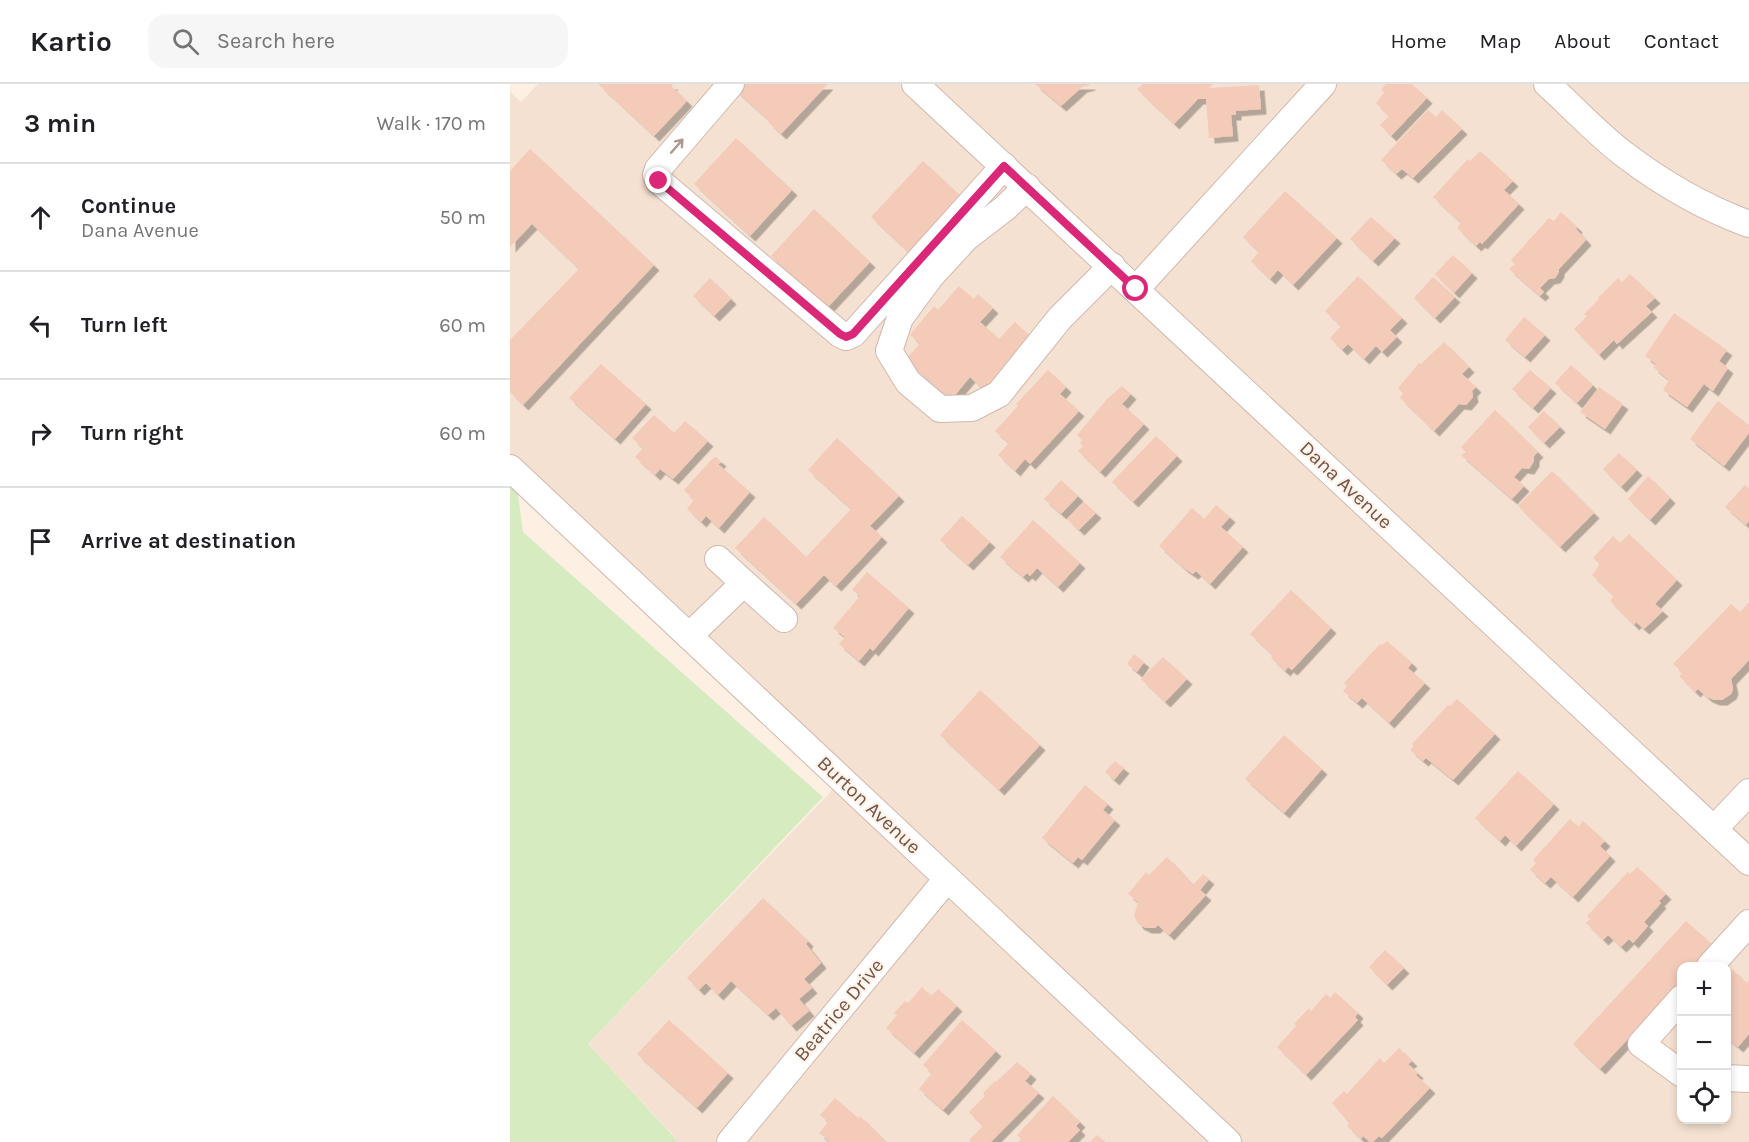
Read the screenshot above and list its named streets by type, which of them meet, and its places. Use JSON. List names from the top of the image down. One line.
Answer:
{"streets":{"street":["Dana Avenue","Burton Avenue","Beatrice Drive"]},"crossings":[["Burton Avenue","Beatrice Drive"]],"page":{"header":"Kartio","search":"Search here","nav":["Home","Map","About","Contact"],"heading":["3 min","Walk · 170 m"],"list":[["Continue","Dana Avenue","50 m"],["Turn left","60 m"],["Turn right","60 m"],"Arrive at destination"],"map_buttons":["+","−"]}}
